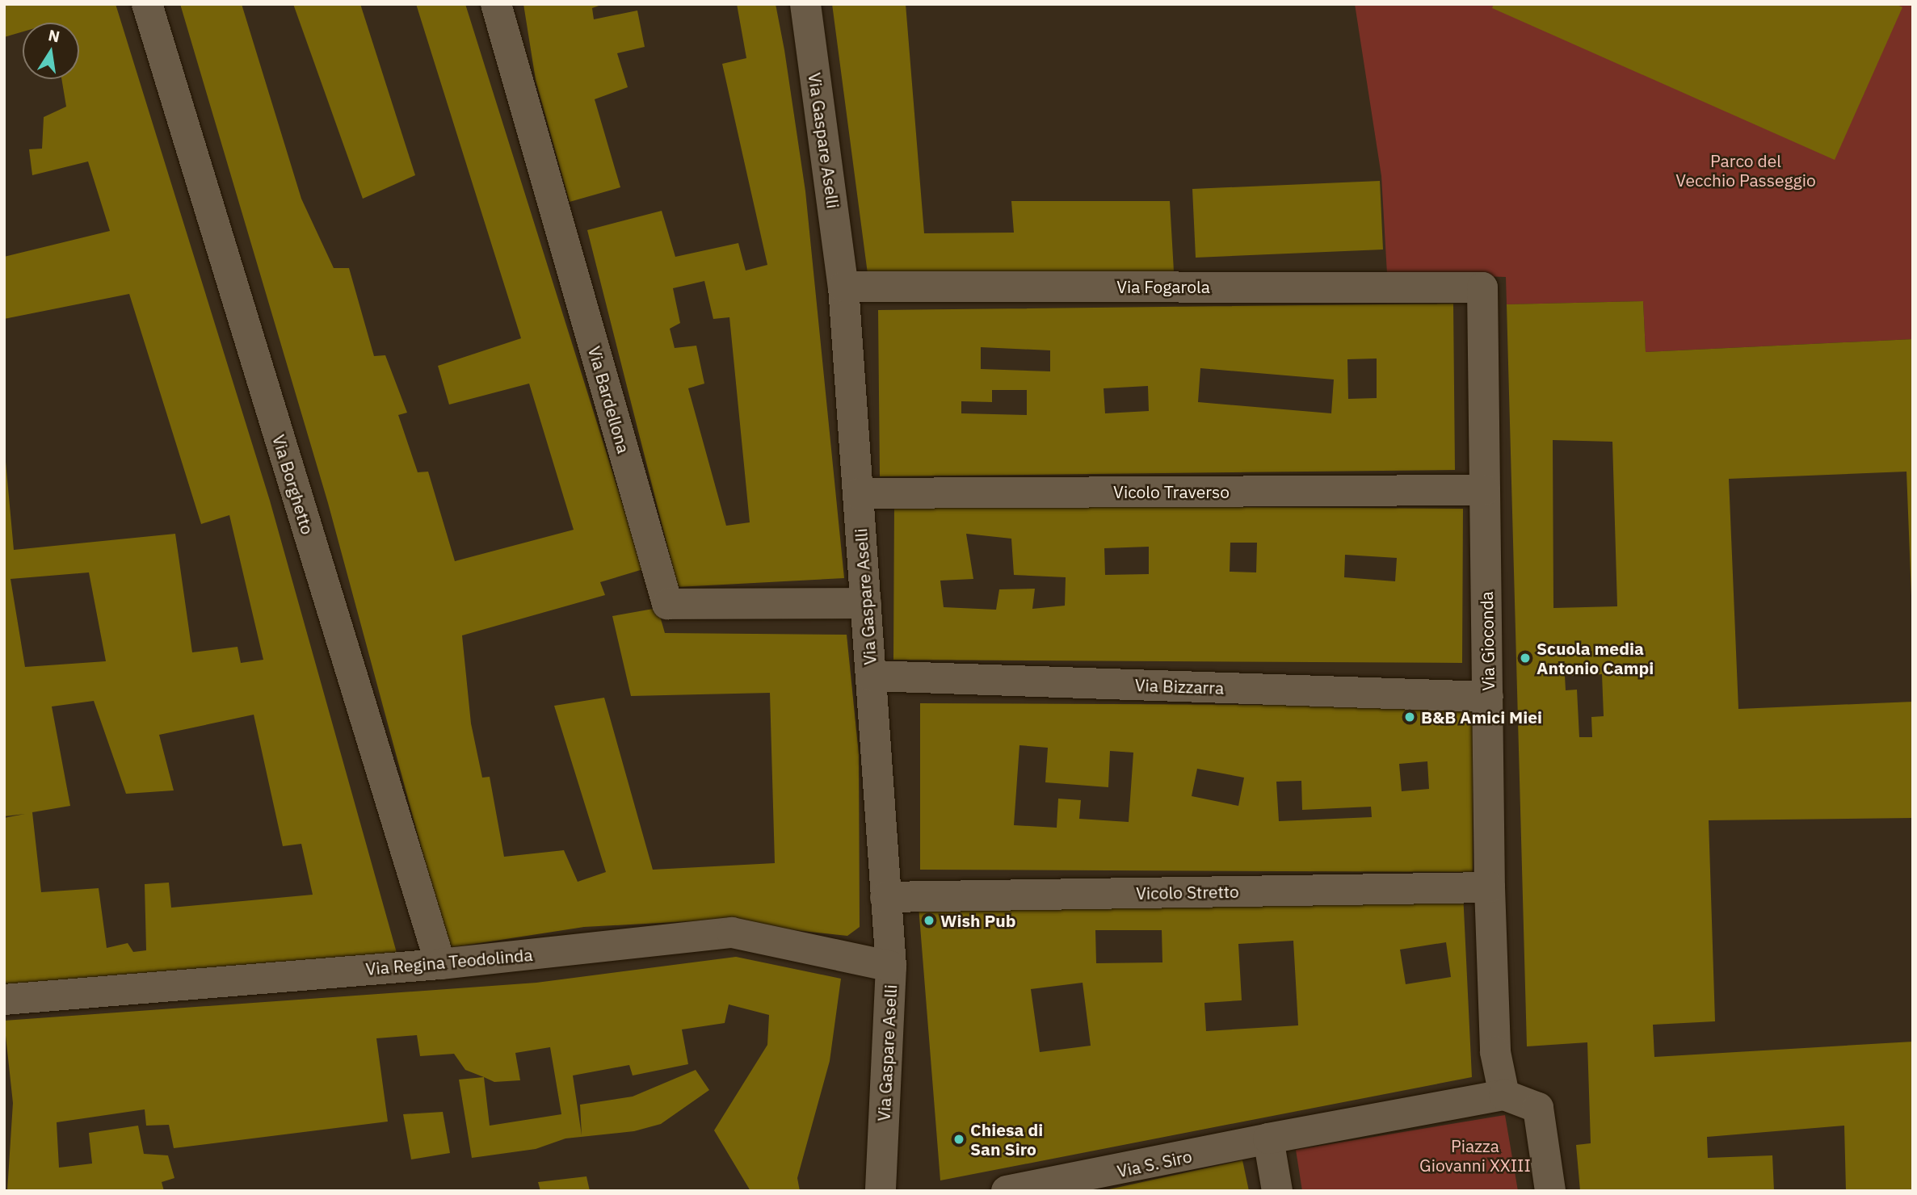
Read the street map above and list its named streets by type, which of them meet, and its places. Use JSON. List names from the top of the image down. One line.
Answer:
{"streets":{"street":["Via Gaspare Aselli","Via Fogarola","Via Bardellona","Via Borghetto","Vicolo Traverso","Via Gioconda","Via Bizzarra","Vicolo Stretto","Via Regina Teodolinda","Via S. Siro"]},"crossings":[["Via Gaspare Aselli","Via Fogarola"],["Via Gaspare Aselli","Via Bardellona"],["Via Gaspare Aselli","Vicolo Traverso"],["Via Gaspare Aselli","Via Bizzarra"],["Via Gaspare Aselli","Vicolo Stretto"],["Via Gaspare Aselli","Via Regina Teodolinda"],["Via Fogarola","Via Gioconda"],["Via Borghetto","Via Regina Teodolinda"],["Vicolo Traverso","Via Gioconda"],["Via Gioconda","Via Bizzarra"],["Via Gioconda","Vicolo Stretto"]],"parks":["Parco del Vecchio Passeggio","Piazza Giovanni XXIII"],"places":["Scuola media Antonio Campi","B&B Amici Miei","Wish Pub","Chiesa di San Siro"],"north":"top"}
